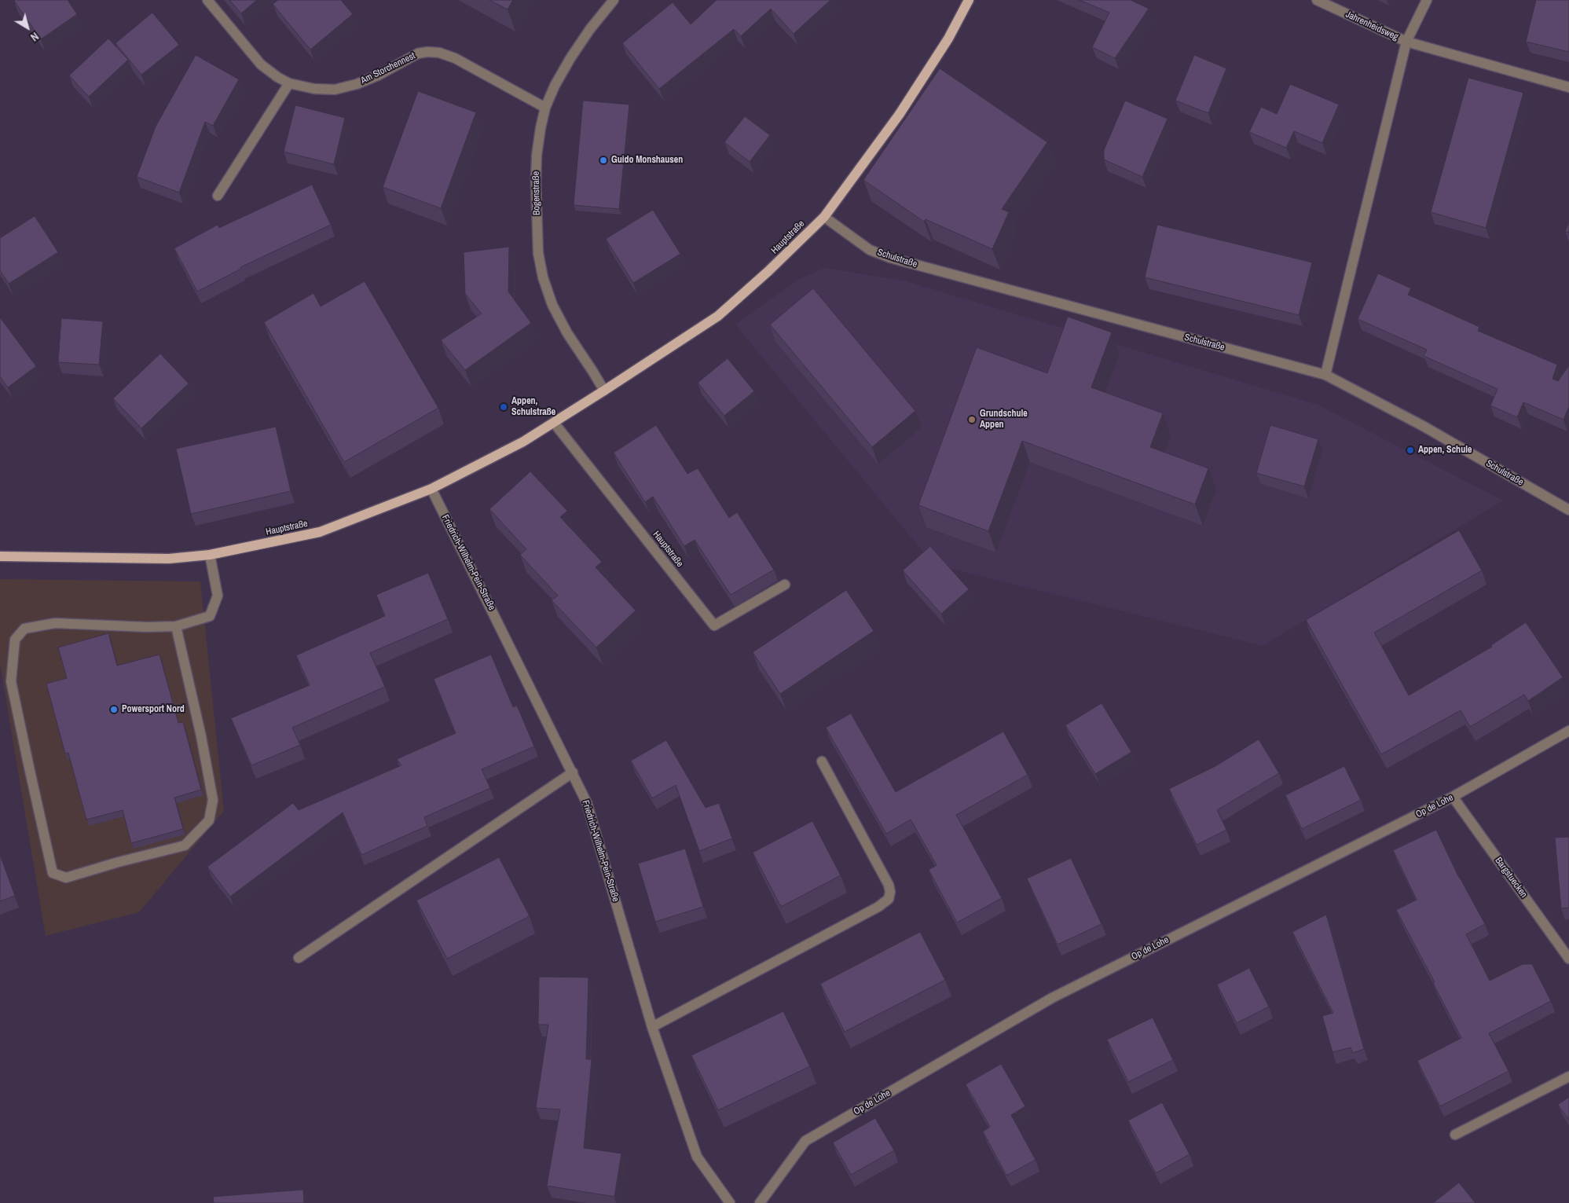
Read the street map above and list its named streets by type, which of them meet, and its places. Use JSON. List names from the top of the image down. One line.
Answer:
{"streets":{"main road":["Hauptstraße"],"street":["Jahrenheidsweg","Am Storchennest","Bogenstraße","Schulstraße","Friedrich-Wilhelm-Pein-Straße","Op de Lohe","Bargstuecken"]},"crossings":[["Am Storchennest","Bogenstraße"],["Bogenstraße","Hauptstraße"],["Hauptstraße","Schulstraße"],["Hauptstraße","Friedrich-Wilhelm-Pein-Straße"],["Op de Lohe","Bargstuecken"]],"places":["Guido Monshausen","Appen, Schulstraße","Grundschule Appen","Appen, Schule","Powersport Nord"],"north":"bottom right"}
